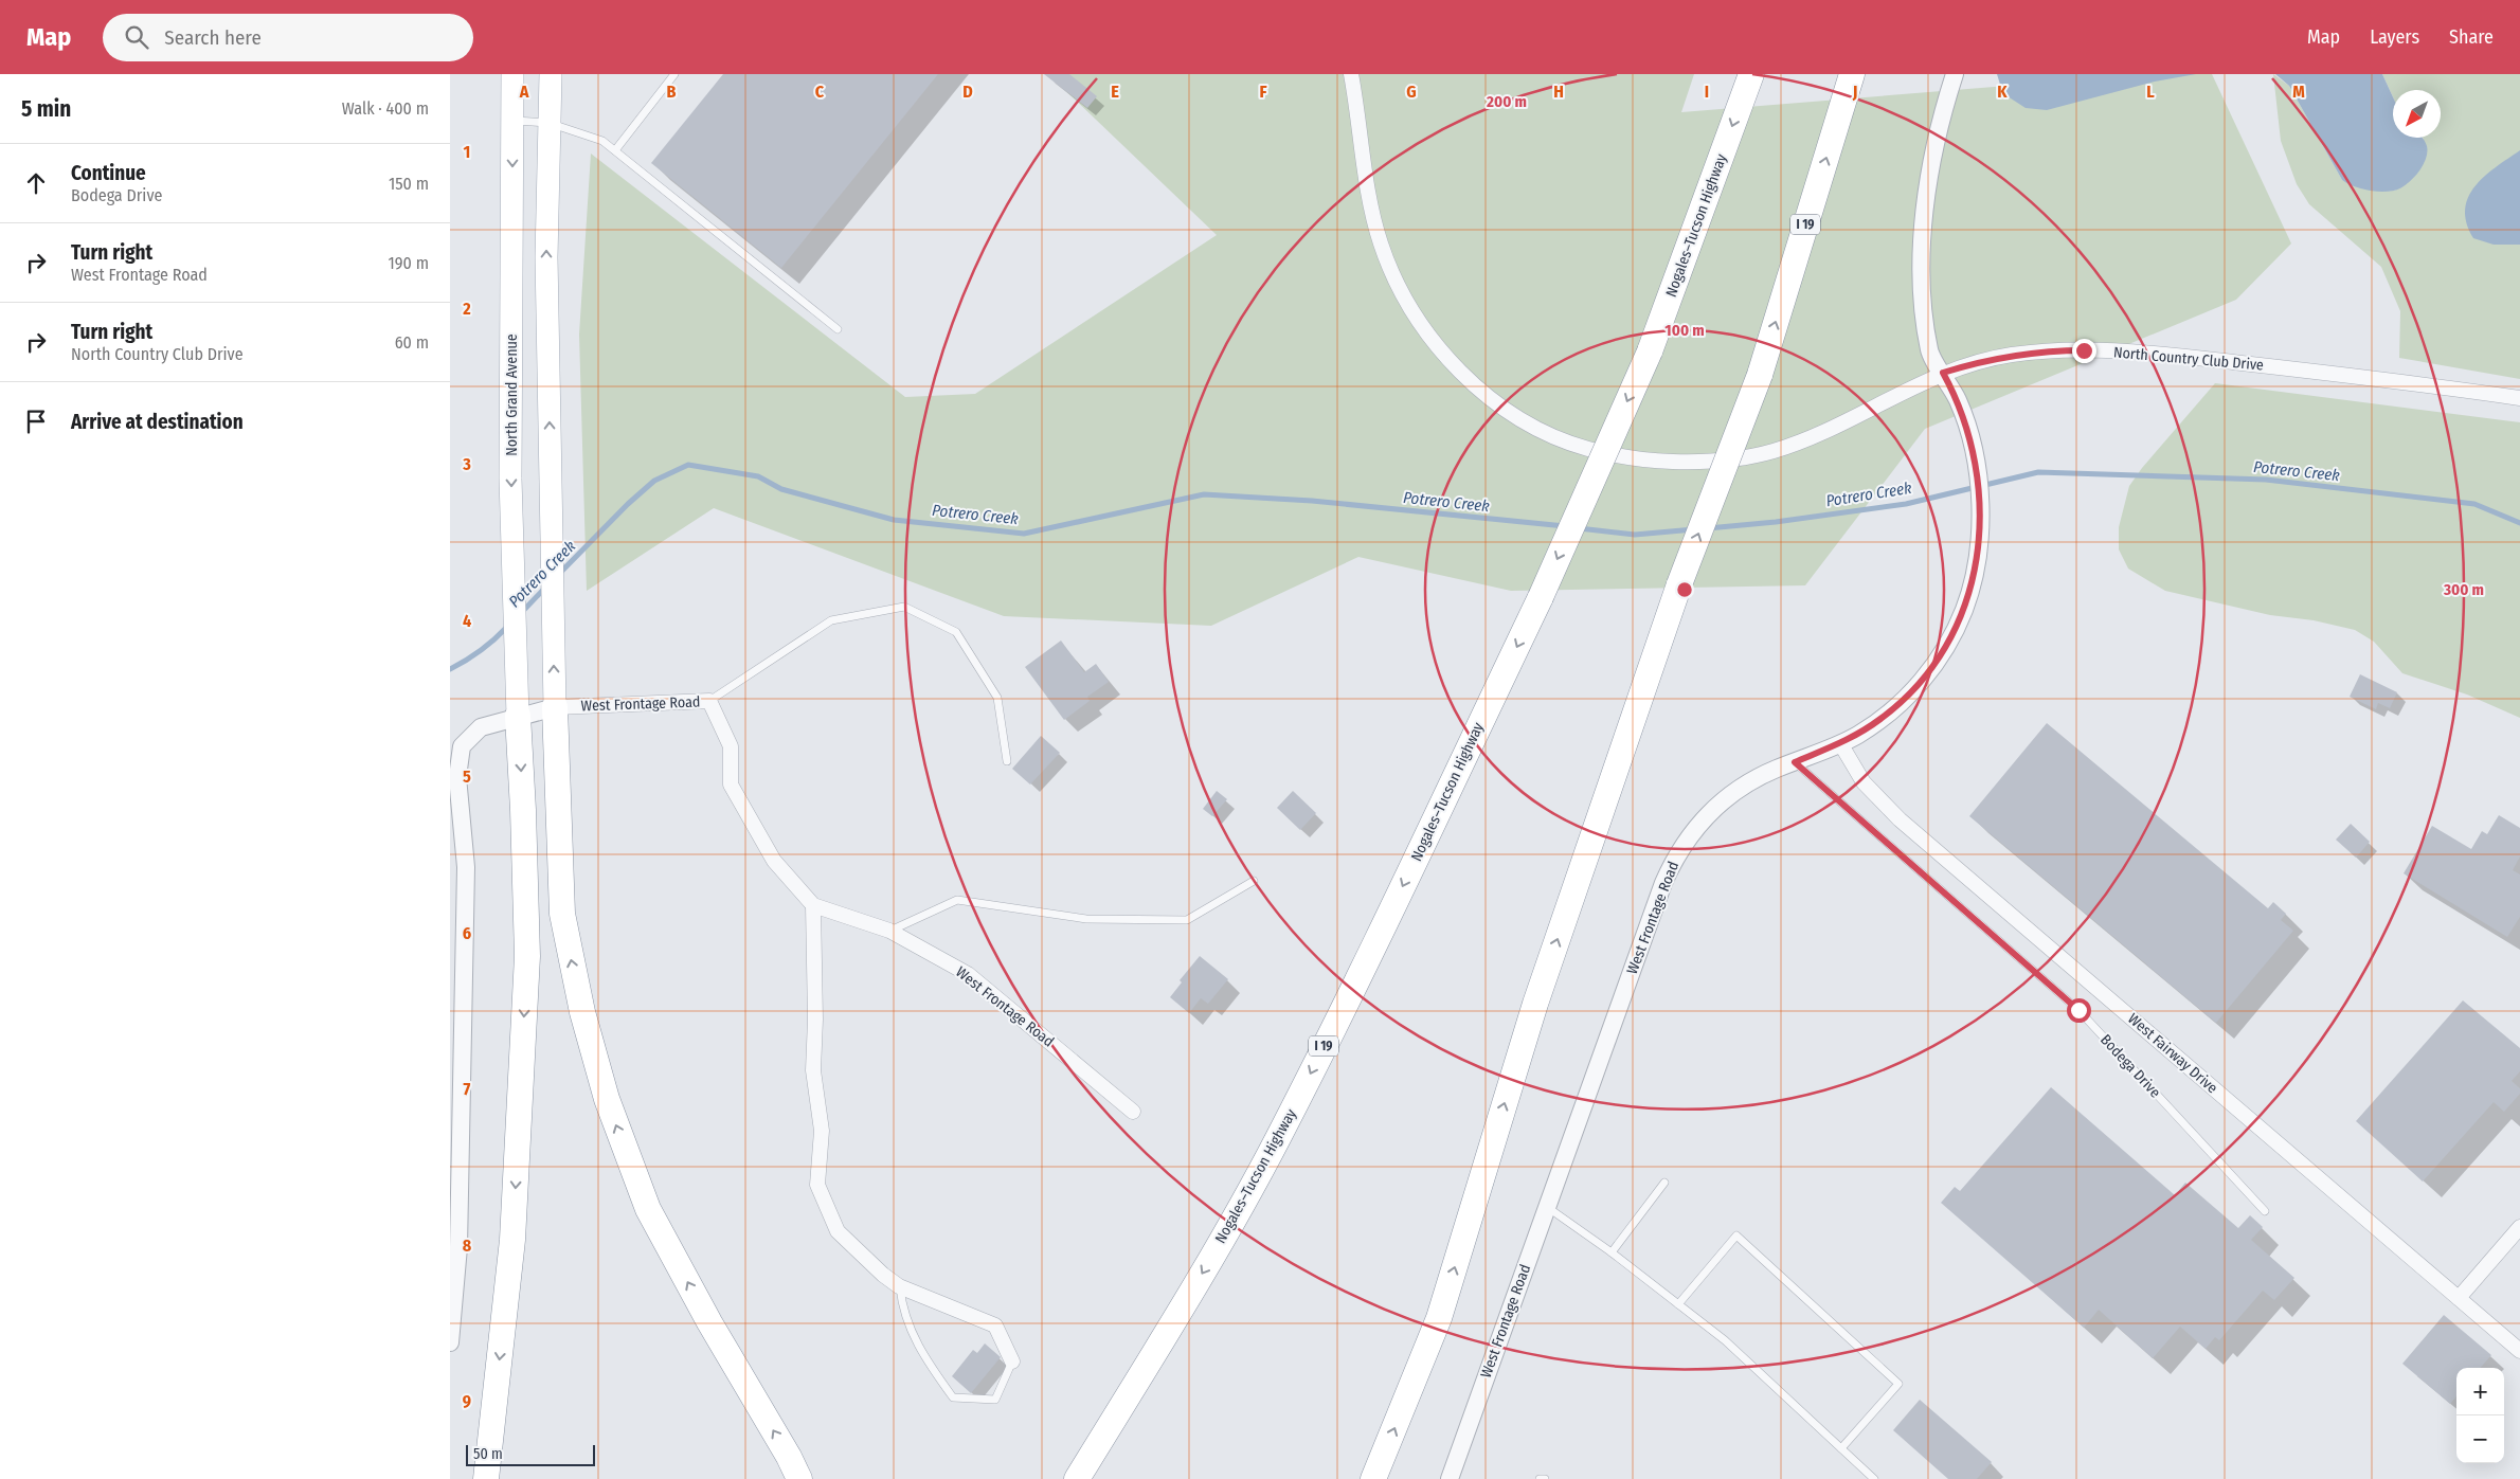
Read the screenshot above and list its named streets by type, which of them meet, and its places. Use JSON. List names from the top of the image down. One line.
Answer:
{"streets":{"highway":["I 19","Nogales–Tucson Highway"],"main road":["North Grand Avenue"],"street":["North Country Club Drive","West Frontage Road","West Fairway Drive"],"lane":["Bodega Drive"]},"crossings":[["North Country Club Drive","West Frontage Road"],["West Frontage Road","West Fairway Drive"],["West Frontage Road","Bodega Drive"]],"water":["Potrero Creek"],"scale_bar":"50 m","north":"bottom left","page":{"header":"Map","search":"Search here","nav":["Map","Layers","Share"],"heading":["5 min","Walk · 400 m"],"list":[["Continue","Bodega Drive","150 m"],["Turn right","West Frontage Road","190 m"],["Turn right","North Country Club Drive","60 m"],"Arrive at destination"],"map_buttons":["+","−"],"scale":"50 m"},"grid":{"columns":["A","B","C","D","E","F","G","H","I","J","K","L","M"],"rows":["1","2","3","4","5","6","7","8","9"]},"rings":["200 m","100 m","300 m"]}
